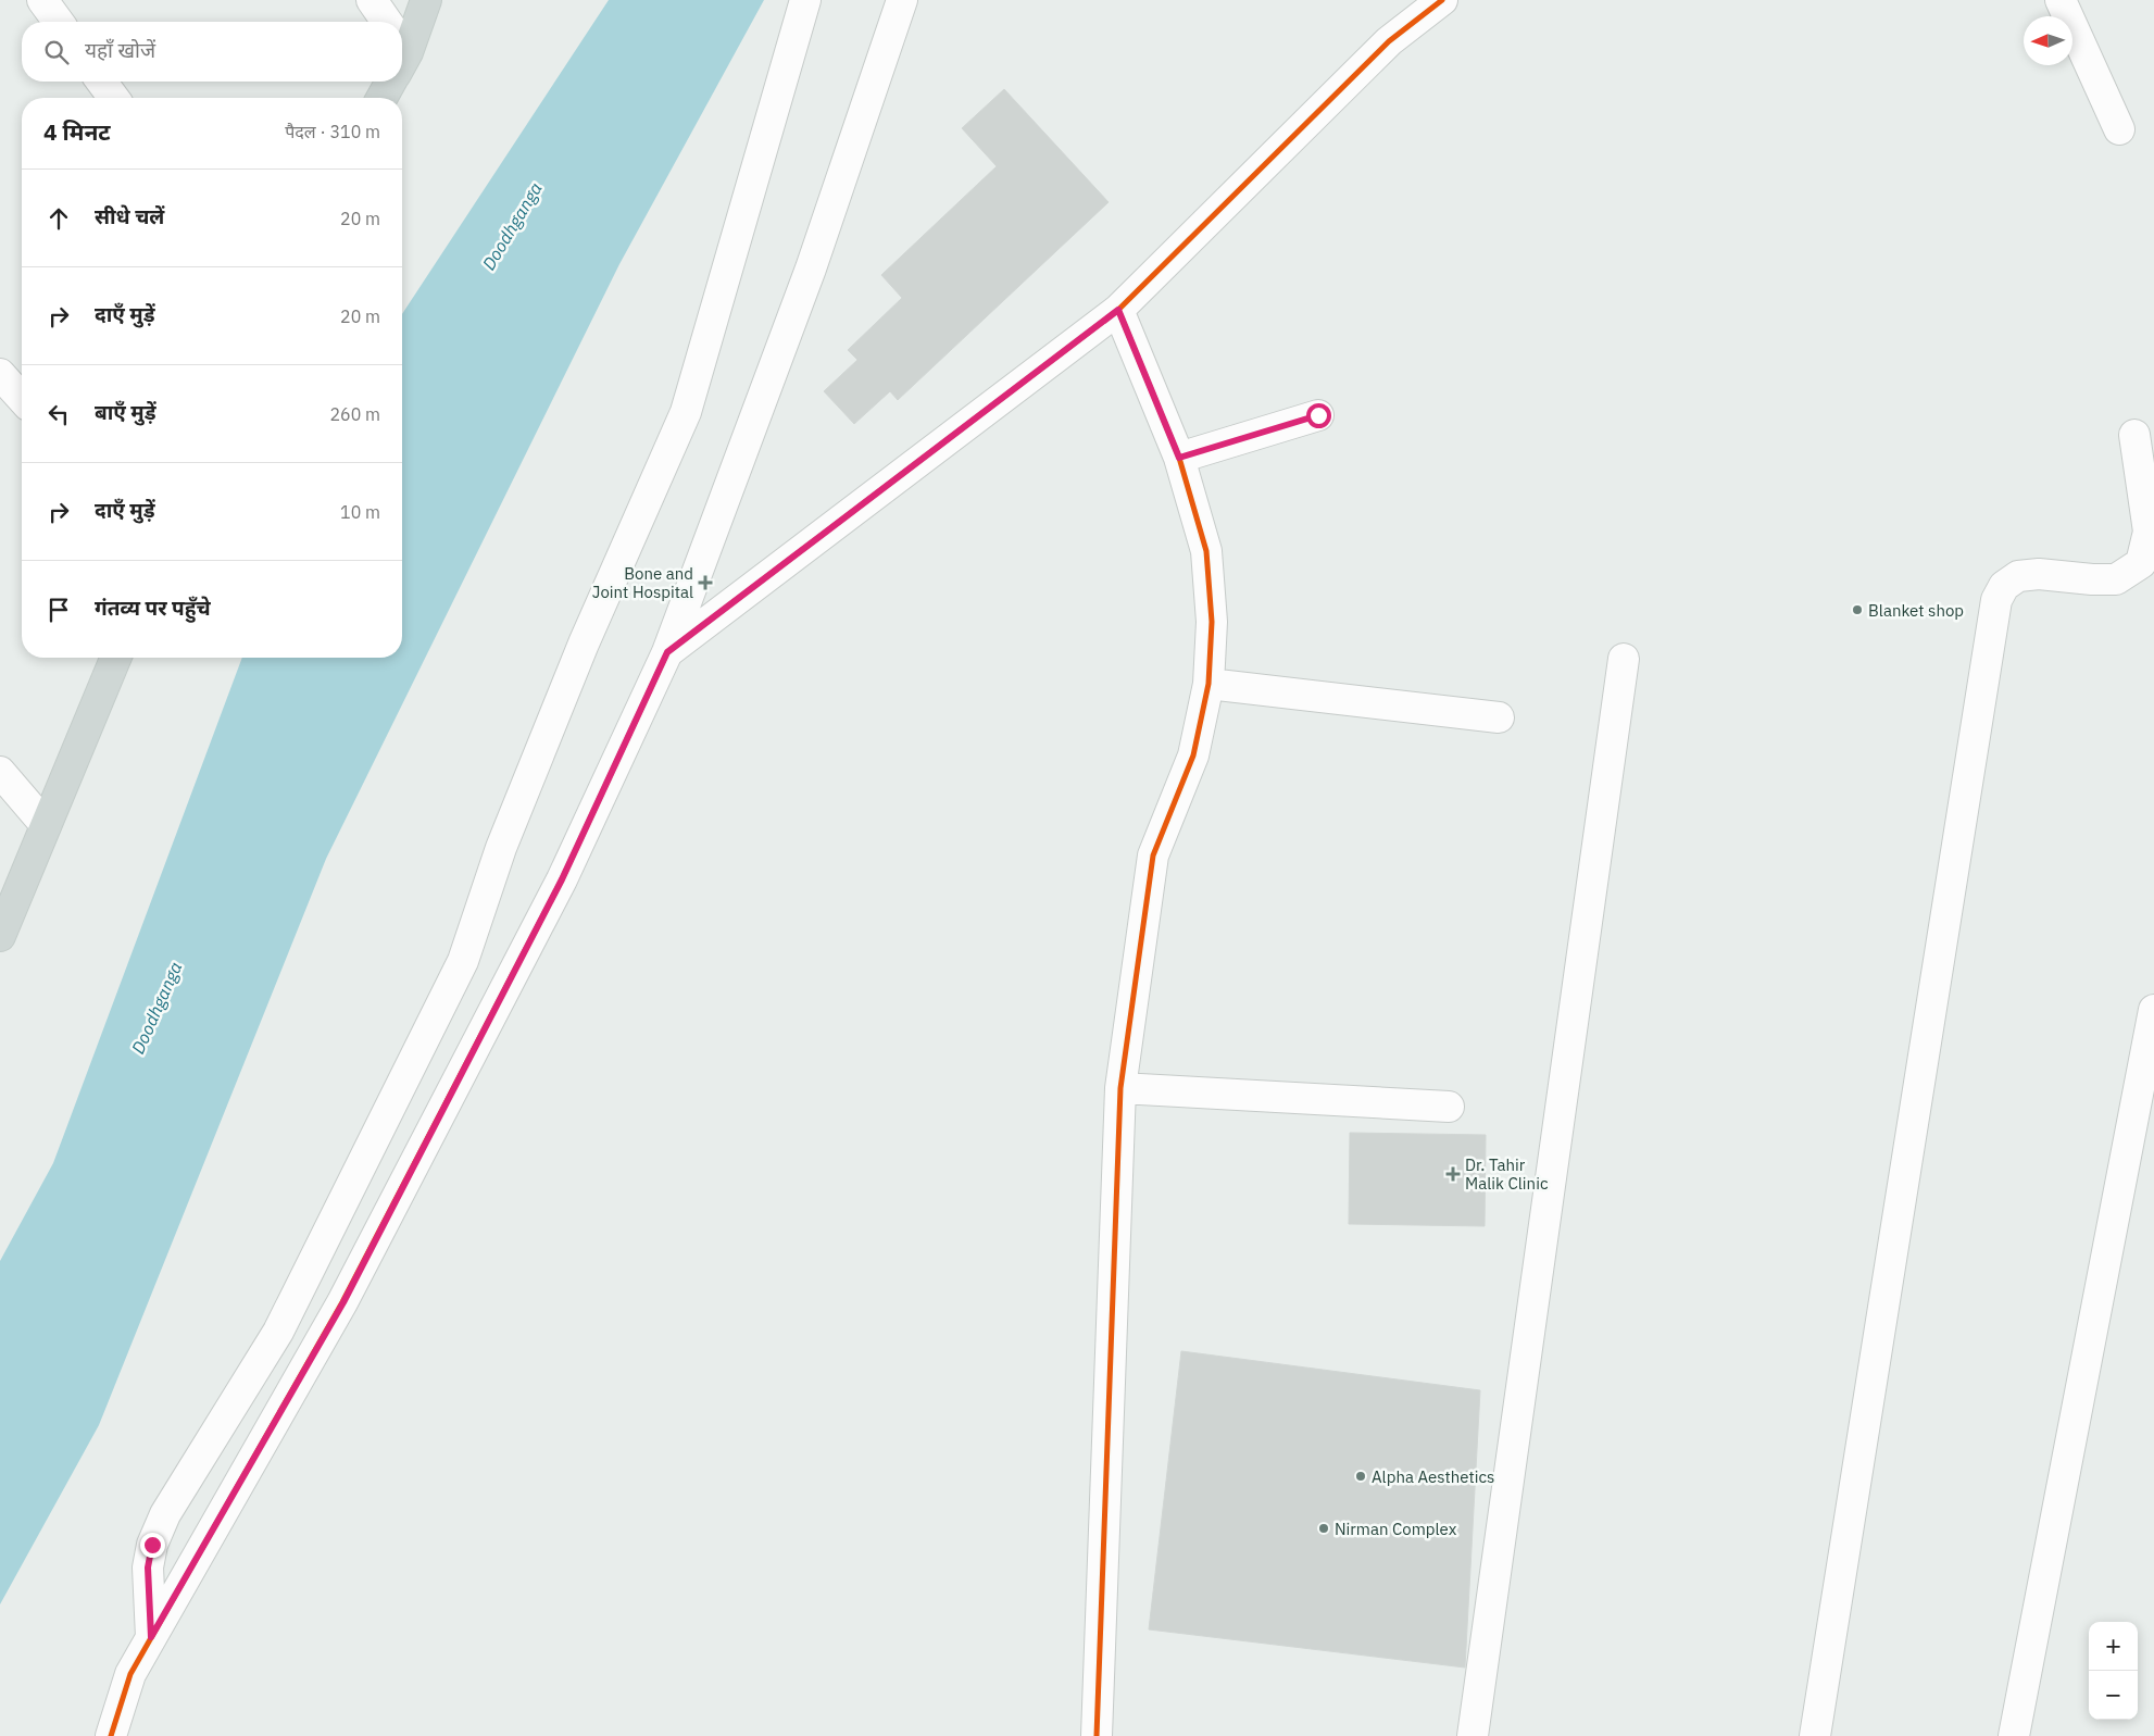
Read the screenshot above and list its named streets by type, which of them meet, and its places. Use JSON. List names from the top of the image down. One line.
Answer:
{"water":["Doodhganga"],"places":{"health":["Bone and Joint Hospital","Dr. Tahir Malik Clinic"],"other":["Blanket shop","Alpha Aesthetics","Nirman Complex"]},"north":"left","page":{"search":"यहाँ खोजें","heading":["4 मिनट","पैदल · 310 m"],"list":[["सीधे चलें","20 m"],["दाएँ मुड़ें","20 m"],["बाएँ मुड़ें","260 m"],["दाएँ मुड़ें","10 m"],"गंतव्य पर पहुँचे"],"map_buttons":["+","−"]}}
